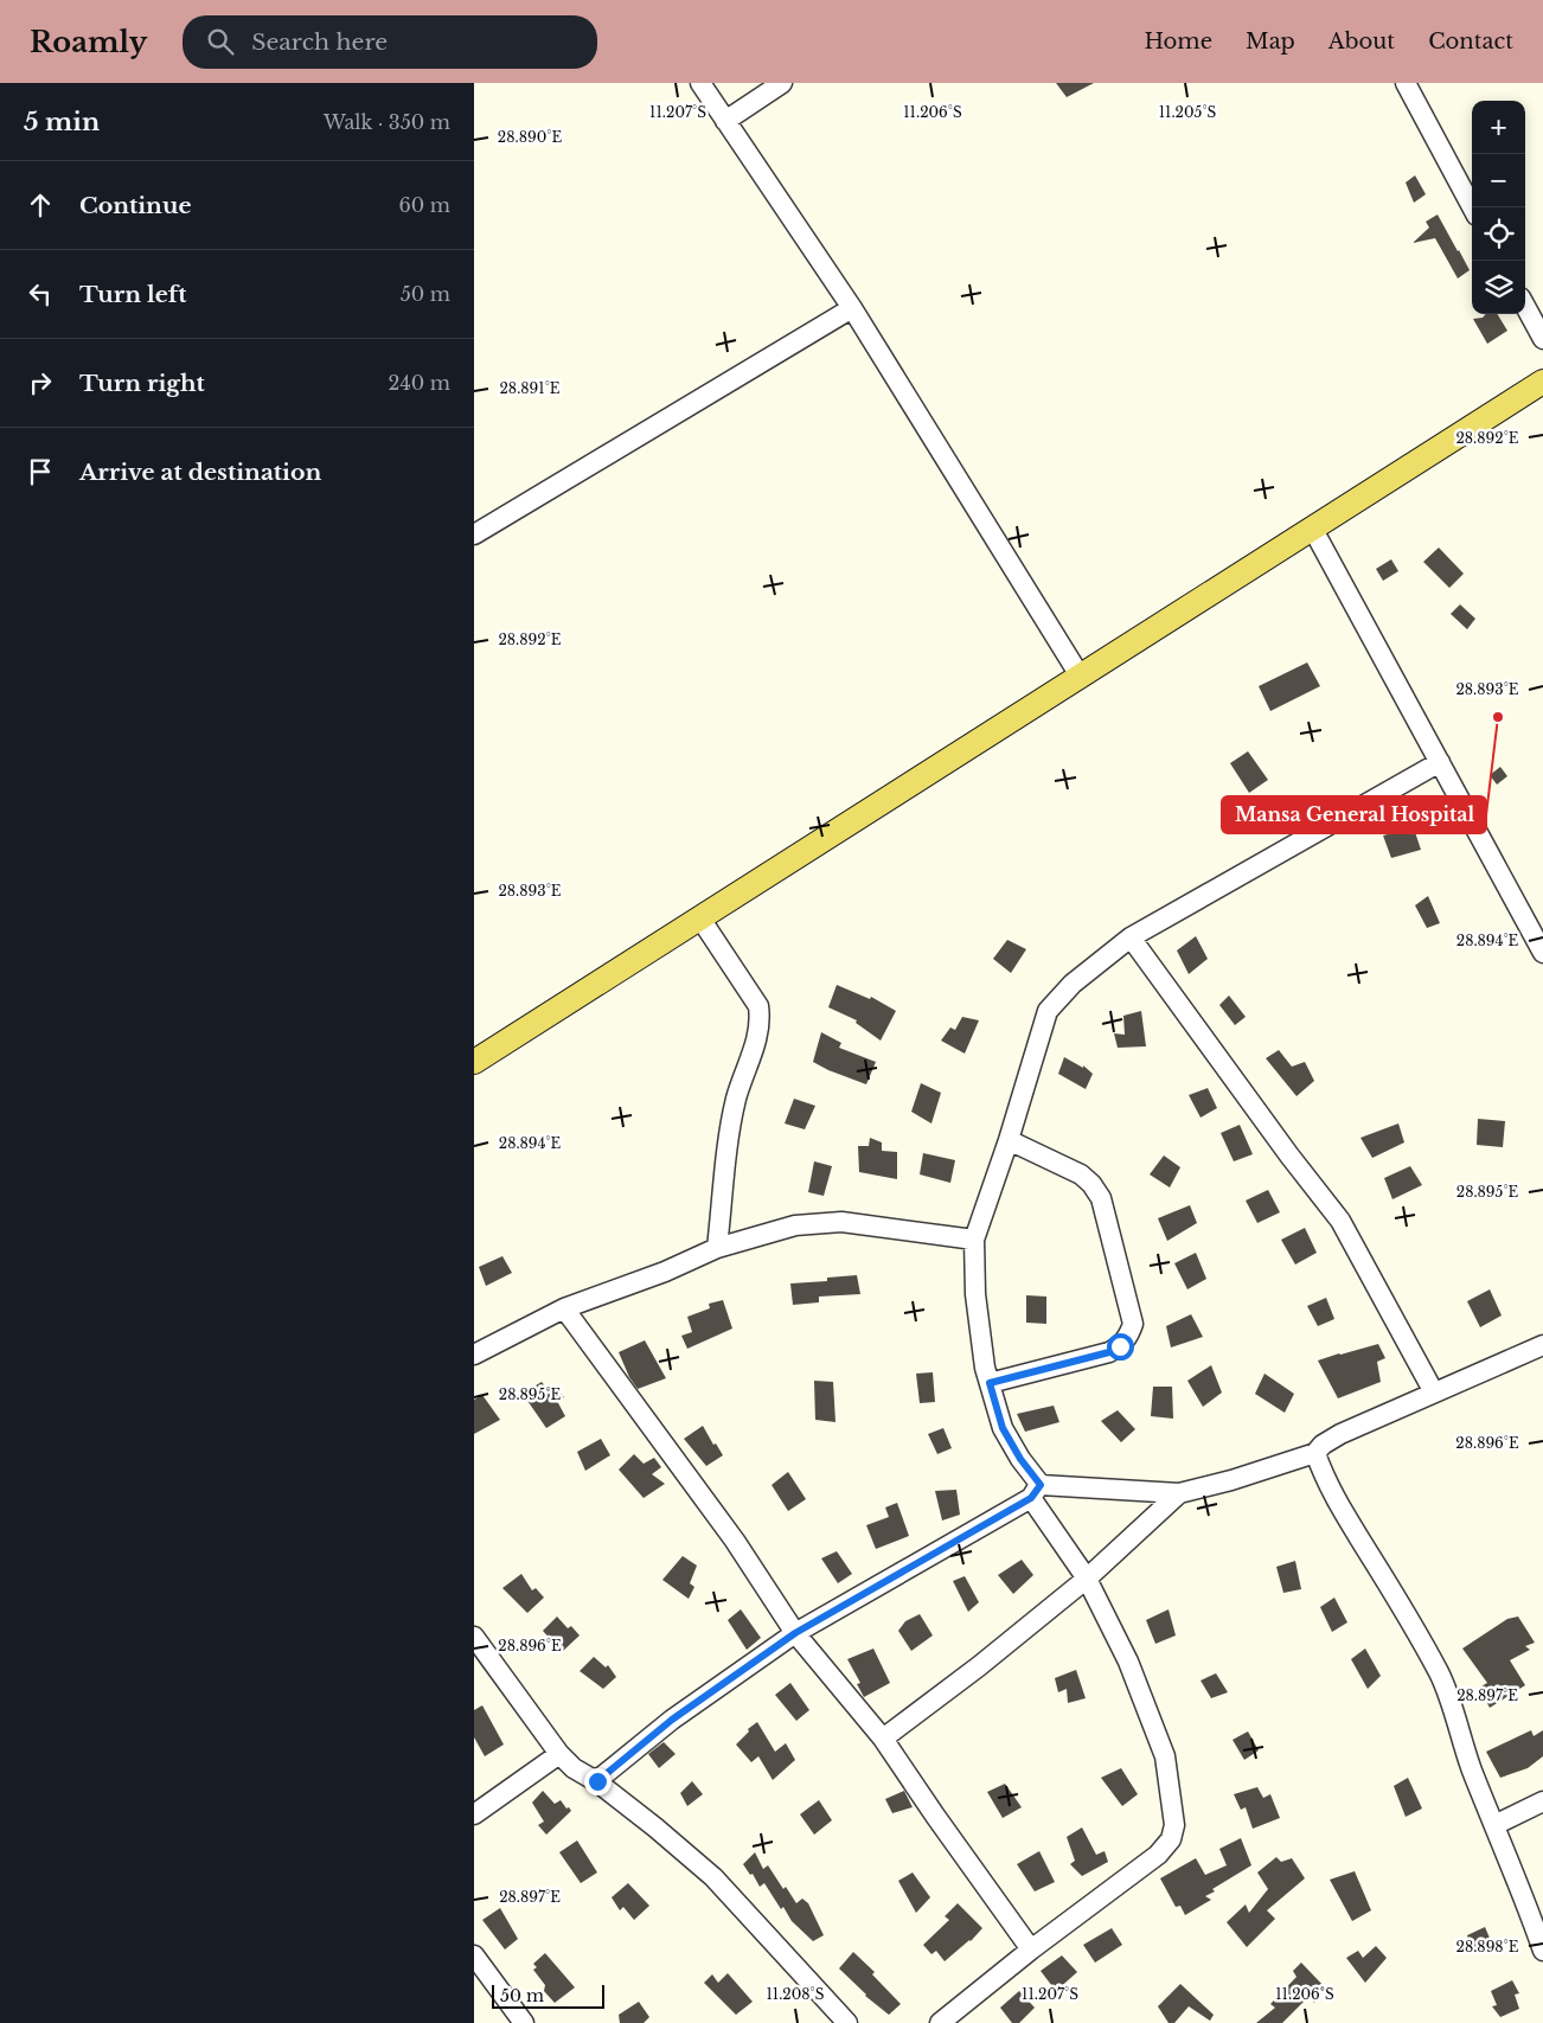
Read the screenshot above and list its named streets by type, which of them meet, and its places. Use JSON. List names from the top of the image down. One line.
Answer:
{"places":["Mansa General Hospital"],"scale_bar":"50 m","page":{"header":"Roamly","search":"Search here","nav":["Home","Map","About","Contact"],"heading":["5 min","Walk · 350 m"],"map_buttons":["+","−"],"list":[["Continue","60 m"],["Turn left","50 m"],["Turn right","240 m"],"Arrive at destination"],"scale":"50 m"},"coordinates":["11.207°S","11.206°S","11.205°S","28.890°E","28.891°E","28.892°E","28.893°E","28.894°E","28.895°E","28.896°E","28.897°E","28.898°E","11.208°S"]}
